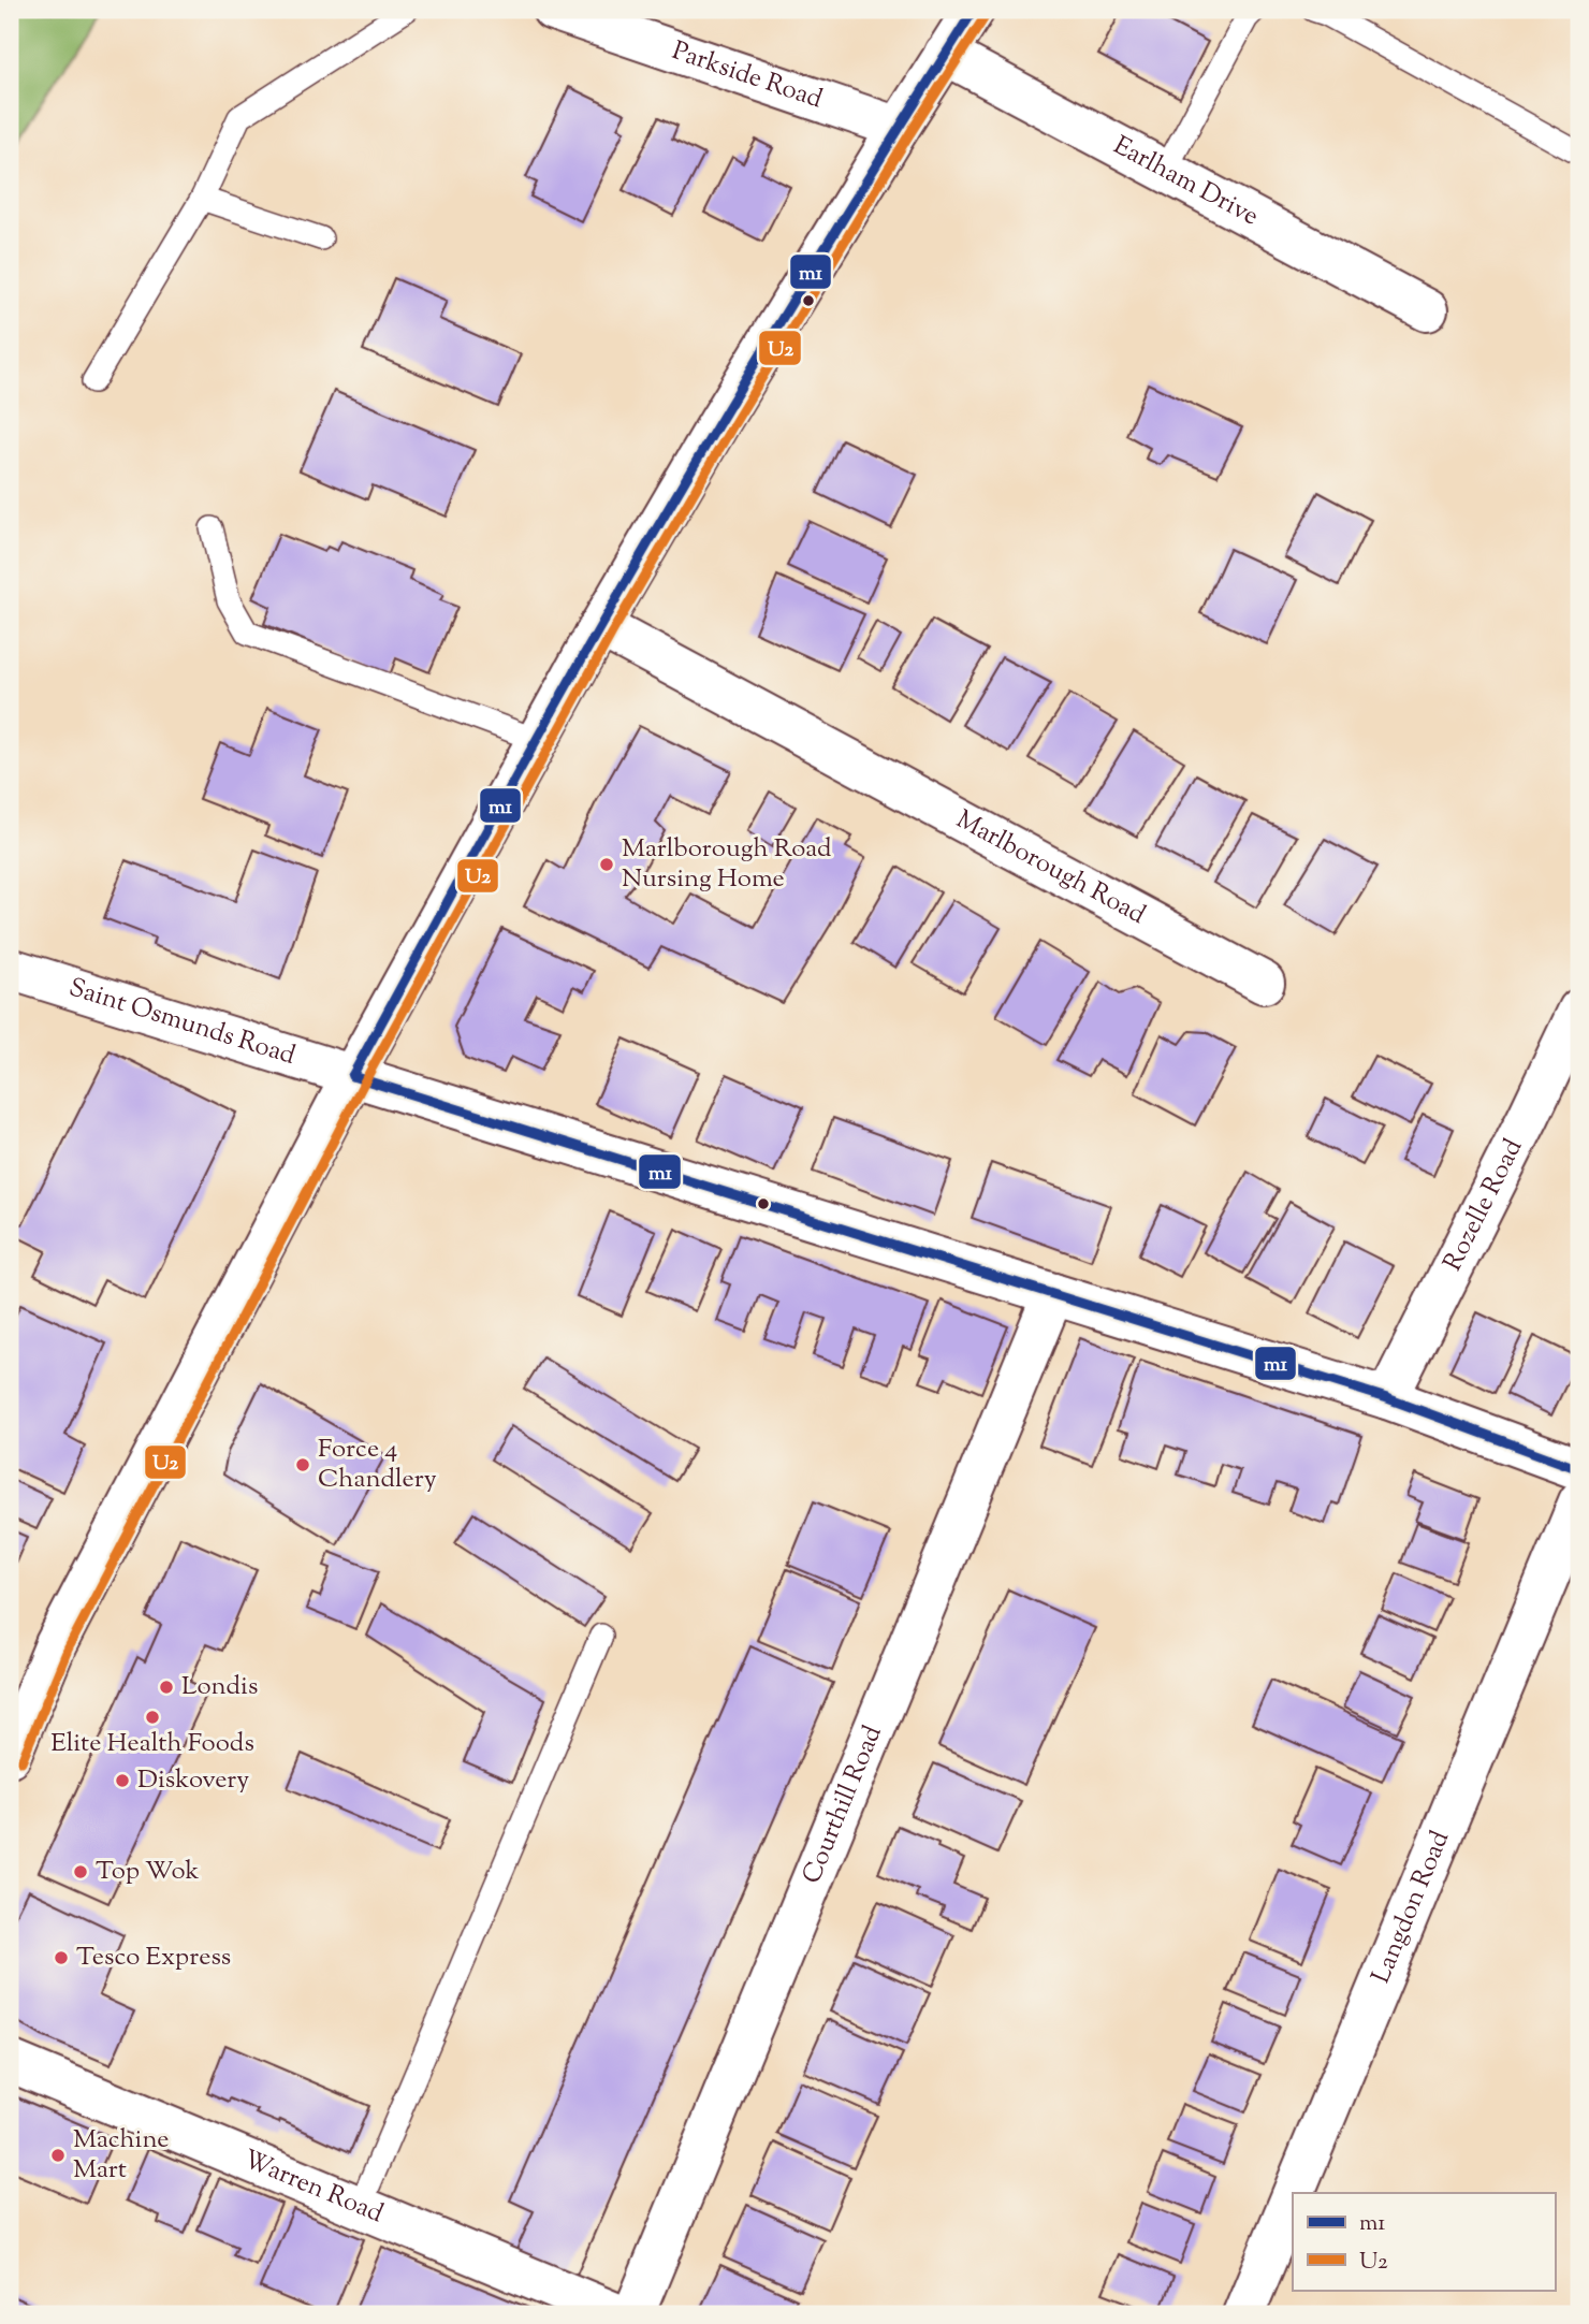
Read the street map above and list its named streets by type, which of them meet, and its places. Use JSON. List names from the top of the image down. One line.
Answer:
{"streets":{"main road":["Parkside Road","Earlham Drive","Marlborough Road","Saint Osmunds Road","Rozelle Road","Courthill Road","Langdon Road","Warren Road"]},"crossings":[["Saint Osmunds Road","Rozelle Road"],["Saint Osmunds Road","Courthill Road"]],"places":["Marlborough Road Nursing Home","Force 4 Chandlery","Londis","Elite Health Foods","Diskovery","Top Wok","Tesco Express","Machine Mart"],"lines":["transit line m1","transit line U2"],"legend":["m1","U2"]}
